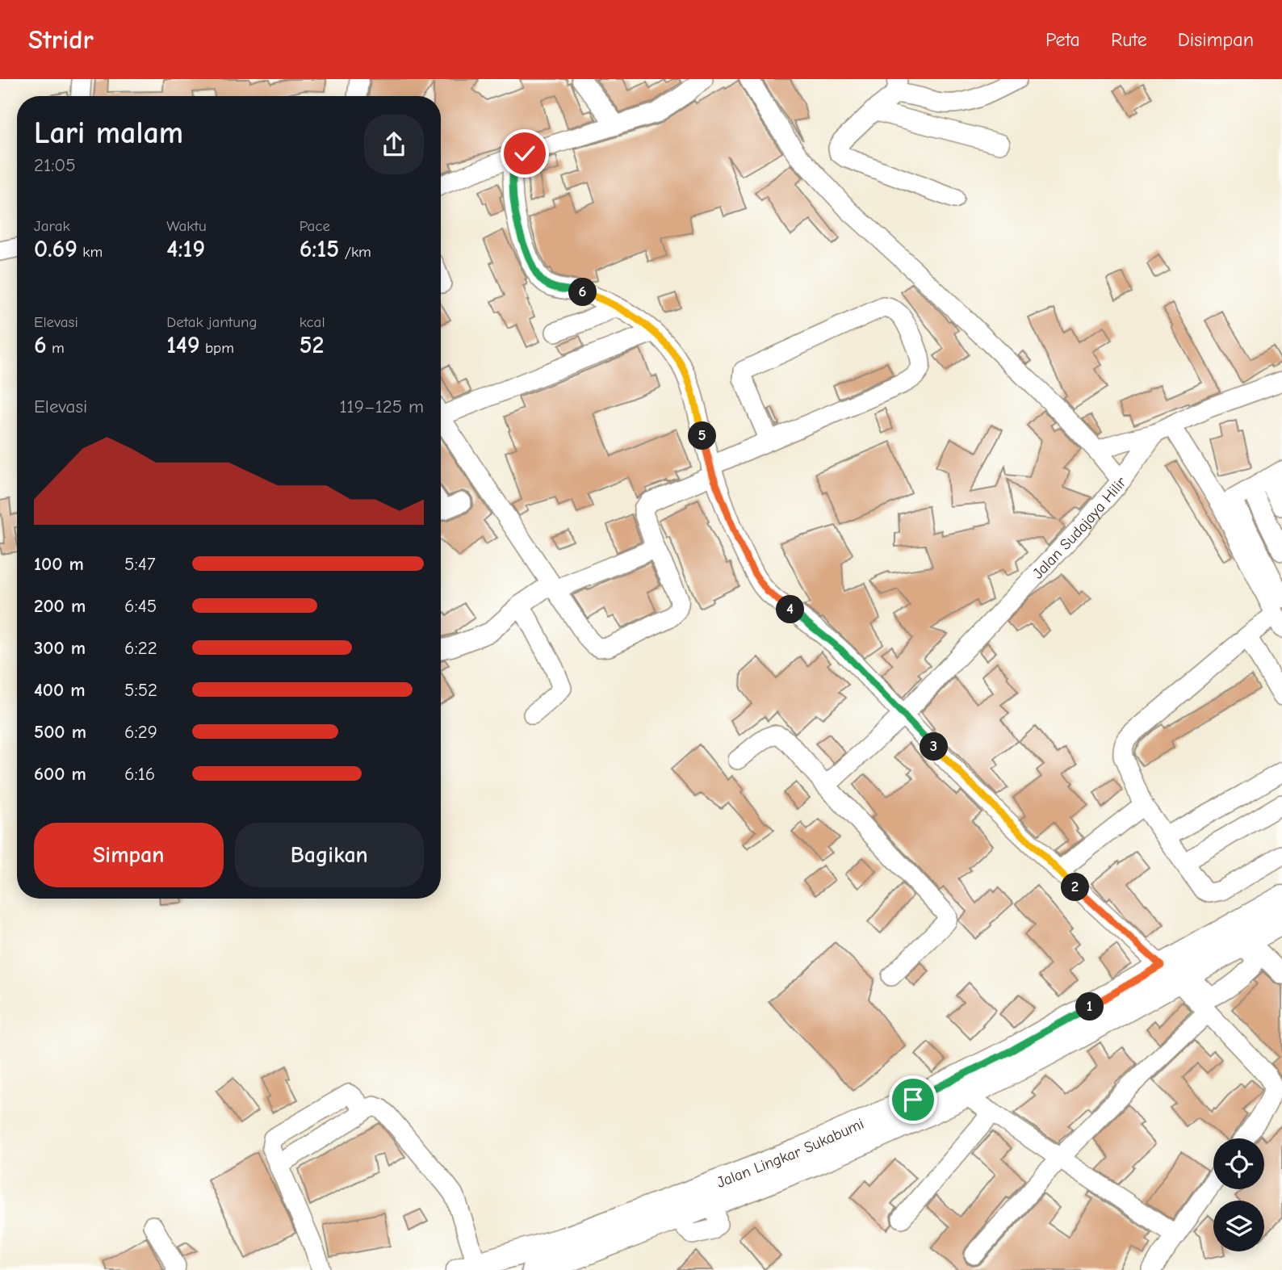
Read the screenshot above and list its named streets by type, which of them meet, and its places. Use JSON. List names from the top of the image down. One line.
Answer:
{"streets":{"main road":["Jalan Lingkar Sukabumi"],"street":["Jalan Sudajaya Hilir"]},"page":{"header":"Stridr","nav":["Peta","Rute","Disimpan"],"heading":["Lari malam","21:05"],"stats":[["Jarak","0.69 km"],["Waktu","4:19"],["Pace","6:15 /km"],["Elevasi","6 m"],["Detak jantung","149 bpm"],["kcal","52"]],"pins":["6","5","4","3","2","1"],"chart":["Elevasi","119–125 m"],"list":[{"name":"100 m","note":"5:47"},{"name":"200 m","note":"6:45"},{"name":"300 m","note":"6:22"},{"name":"400 m","note":"5:52"},{"name":"500 m","note":"6:29"},{"name":"600 m","note":"6:16"}],"buttons":["Simpan","Bagikan"]}}
